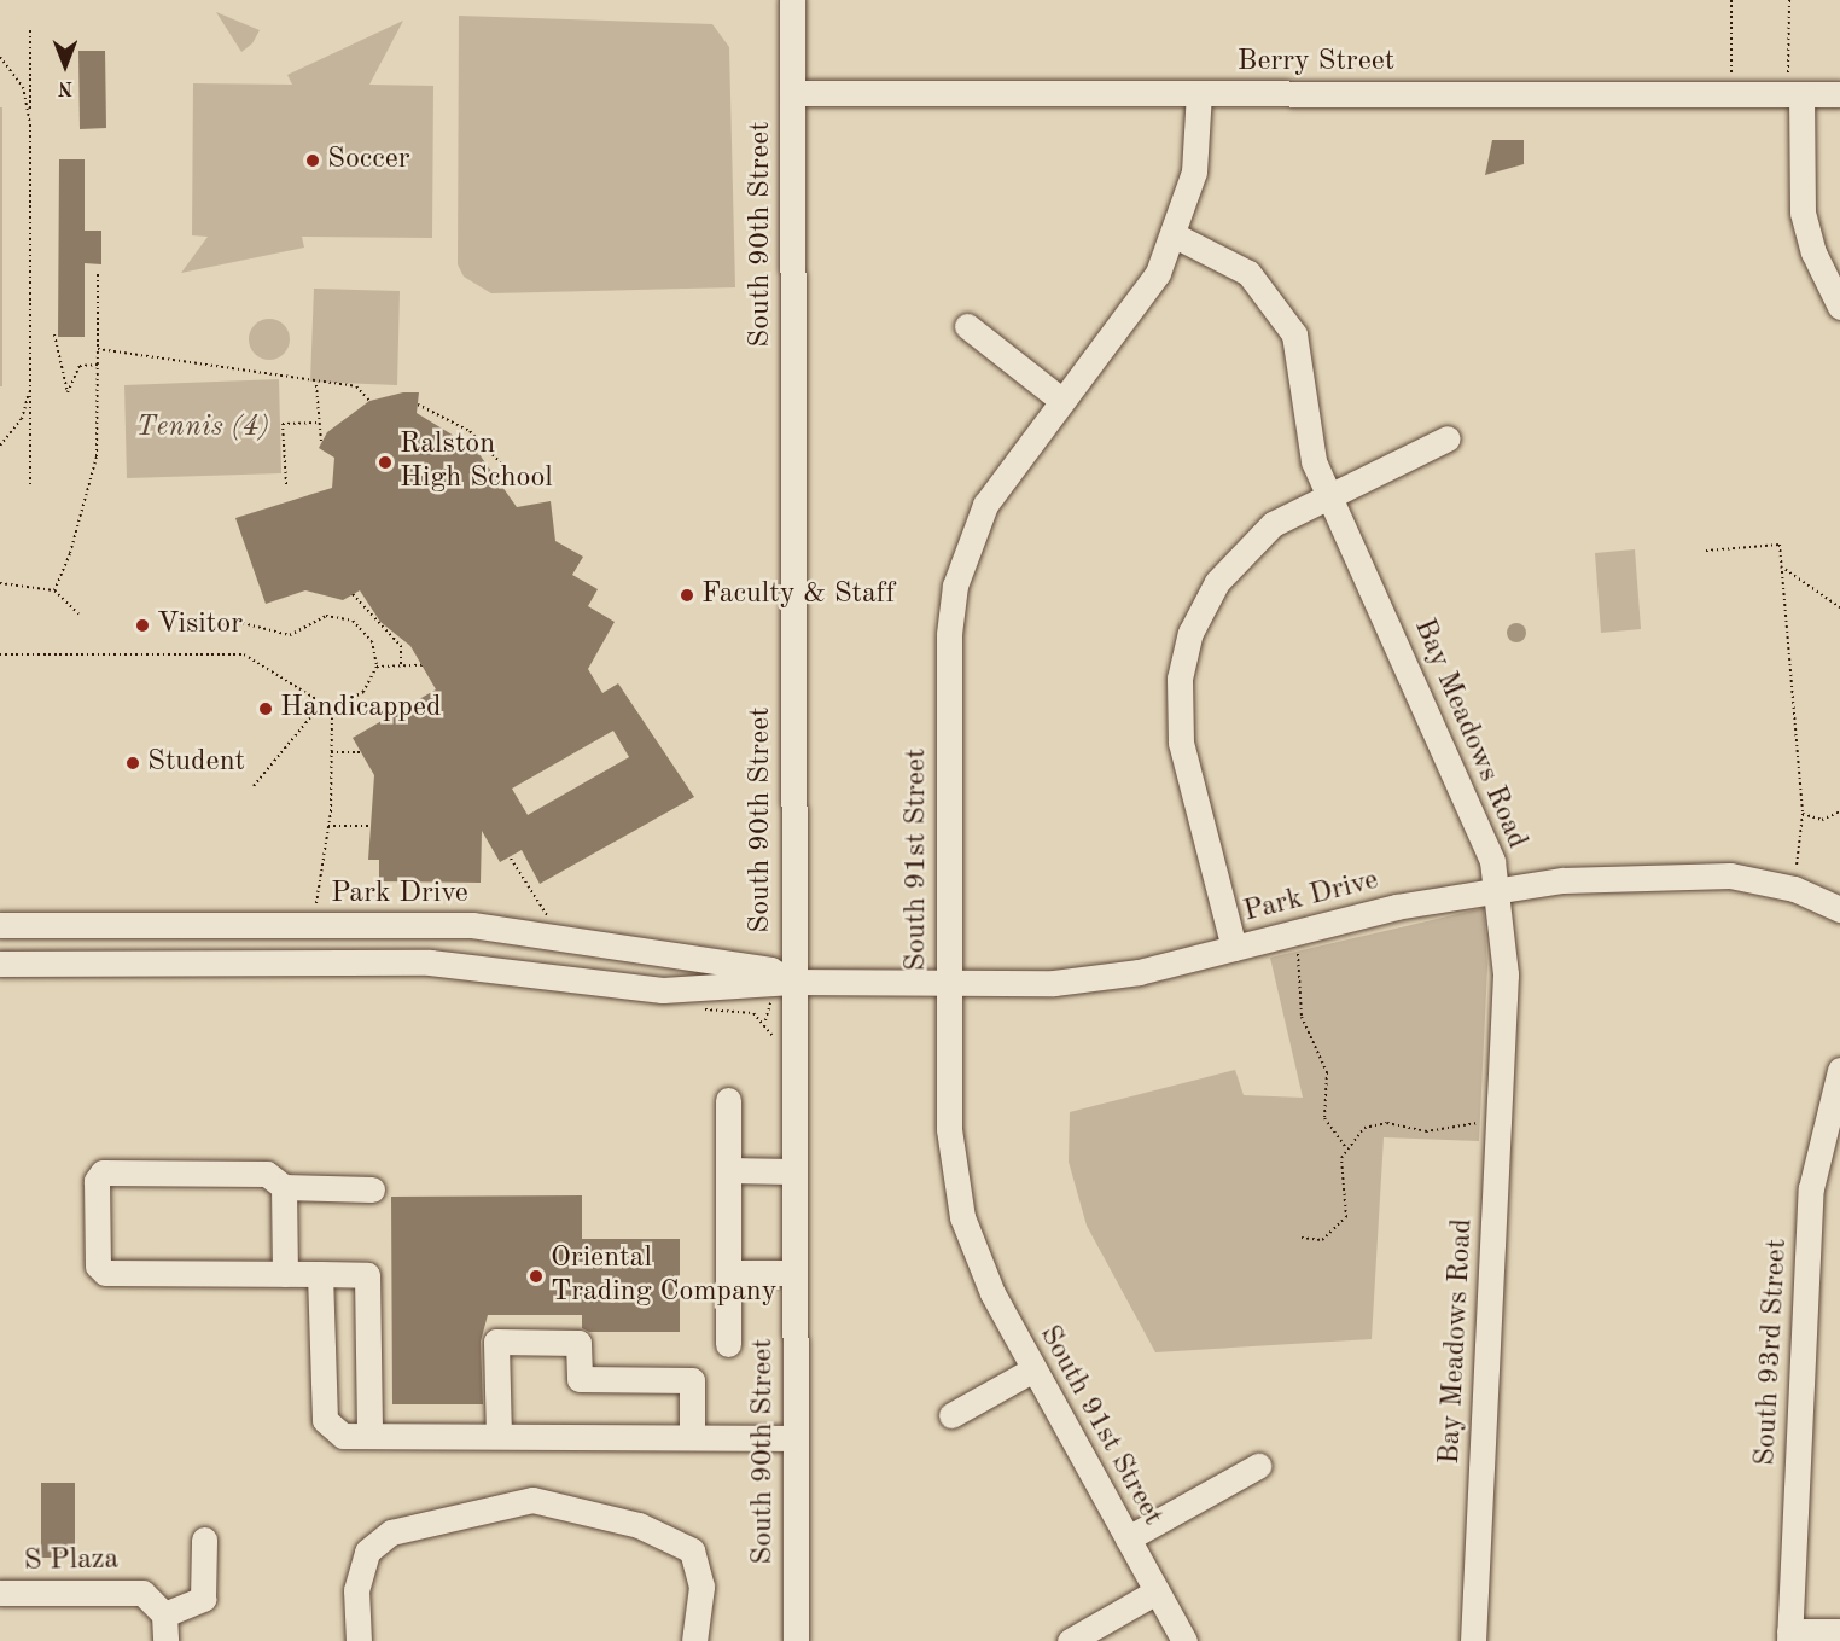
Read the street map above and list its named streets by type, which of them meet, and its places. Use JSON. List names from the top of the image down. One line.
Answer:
{"streets":{"street":["Berry Street","South 90th Street","Bay Meadows Road","South 91st Street","Park Drive","South 93rd Street","S Plaza"]},"crossings":[["Berry Street","South 90th Street"],["Berry Street","South 91st Street"],["South 90th Street","Park Drive"],["Bay Meadows Road","South 91st Street"],["Bay Meadows Road","Park Drive"],["South 91st Street","Park Drive"]],"parks":["Tennis (4)"],"places":["Soccer","Ralston High School","Faculty & Staff","Visitor","Handicapped","Student","Oriental Trading Company"],"north":"bottom"}
